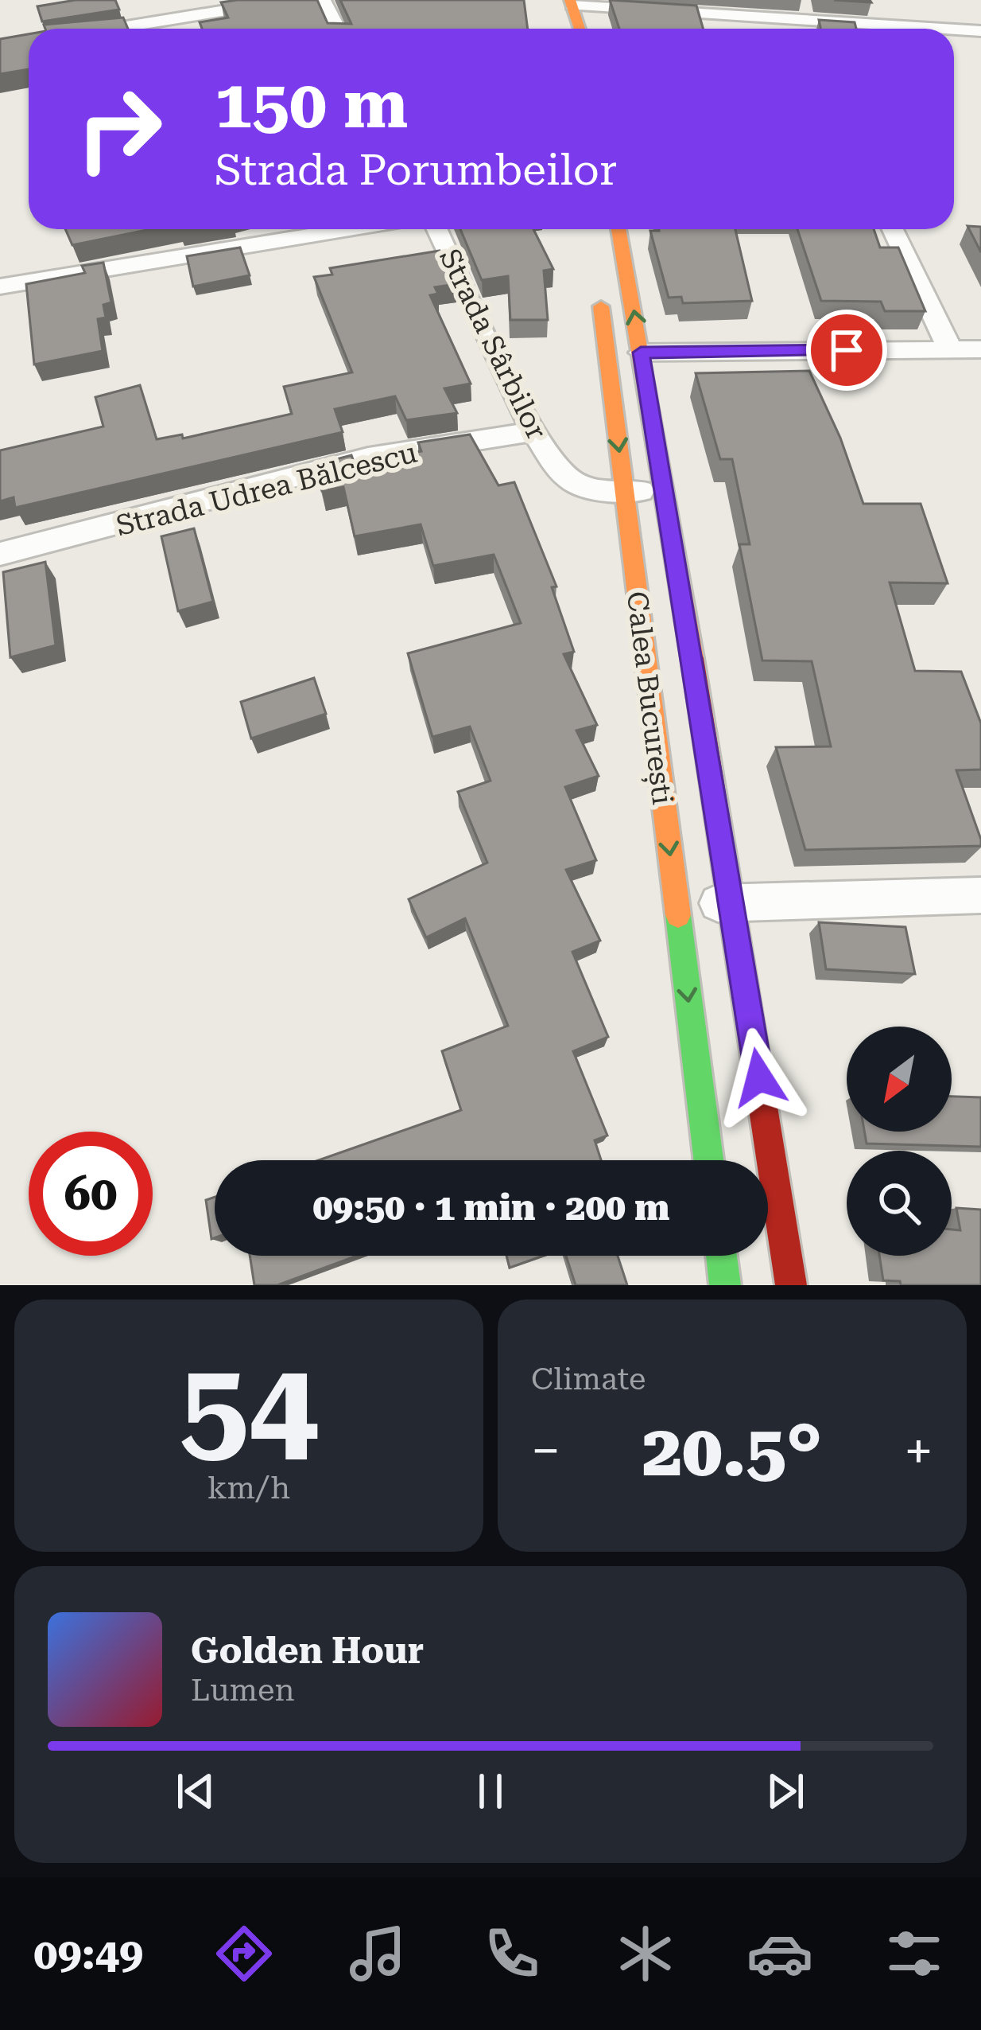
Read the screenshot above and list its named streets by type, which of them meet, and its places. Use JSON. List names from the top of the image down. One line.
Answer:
{"streets":{"main road":["Calea București"],"street":["Strada Sârbilor","Strada Udrea Bălcescu"]},"crossings":[["Strada Sârbilor","Strada Udrea Bălcescu"],["Strada Sârbilor","Calea București"]],"north":"bottom left","page":{"turn":["150 m","Strada Porumbeilor"],"limit":"60","trip":"09:50 · 1 min · 200 m","tile":[["54","km/h"],"Climate"],"heat":["−","20.5°","+"],"song":["Golden Hour","Lumen"],"tabs":"09:49"}}
